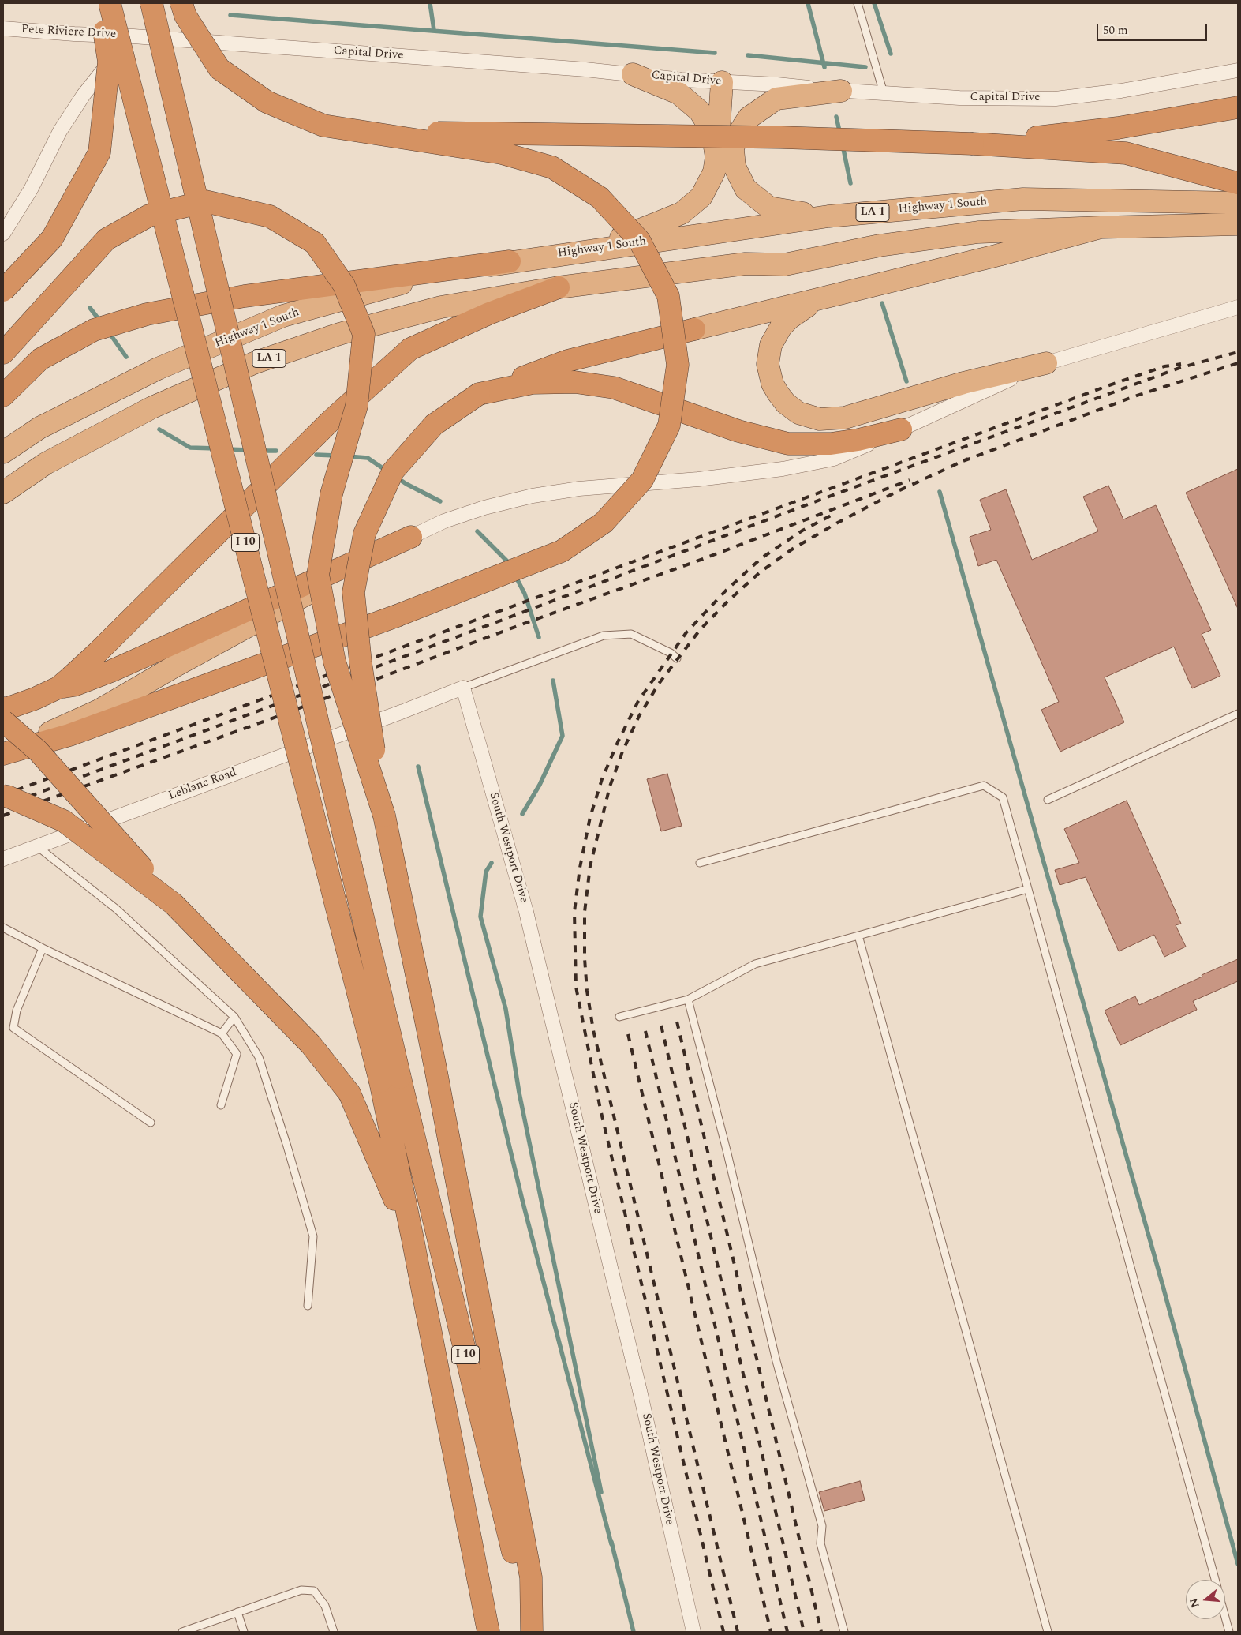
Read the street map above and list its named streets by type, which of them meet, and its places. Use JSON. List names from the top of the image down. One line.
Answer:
{"streets":{"highway":["Highway 1 South","LA 1","I 10"],"street":["Pete Riviere Drive","Capital Drive","Leblanc Road","South Westport Drive"]},"crossings":[["Pete Riviere Drive","Capital Drive"],["Leblanc Road","South Westport Drive"]],"scale_bar":"50 m","north":"left"}
